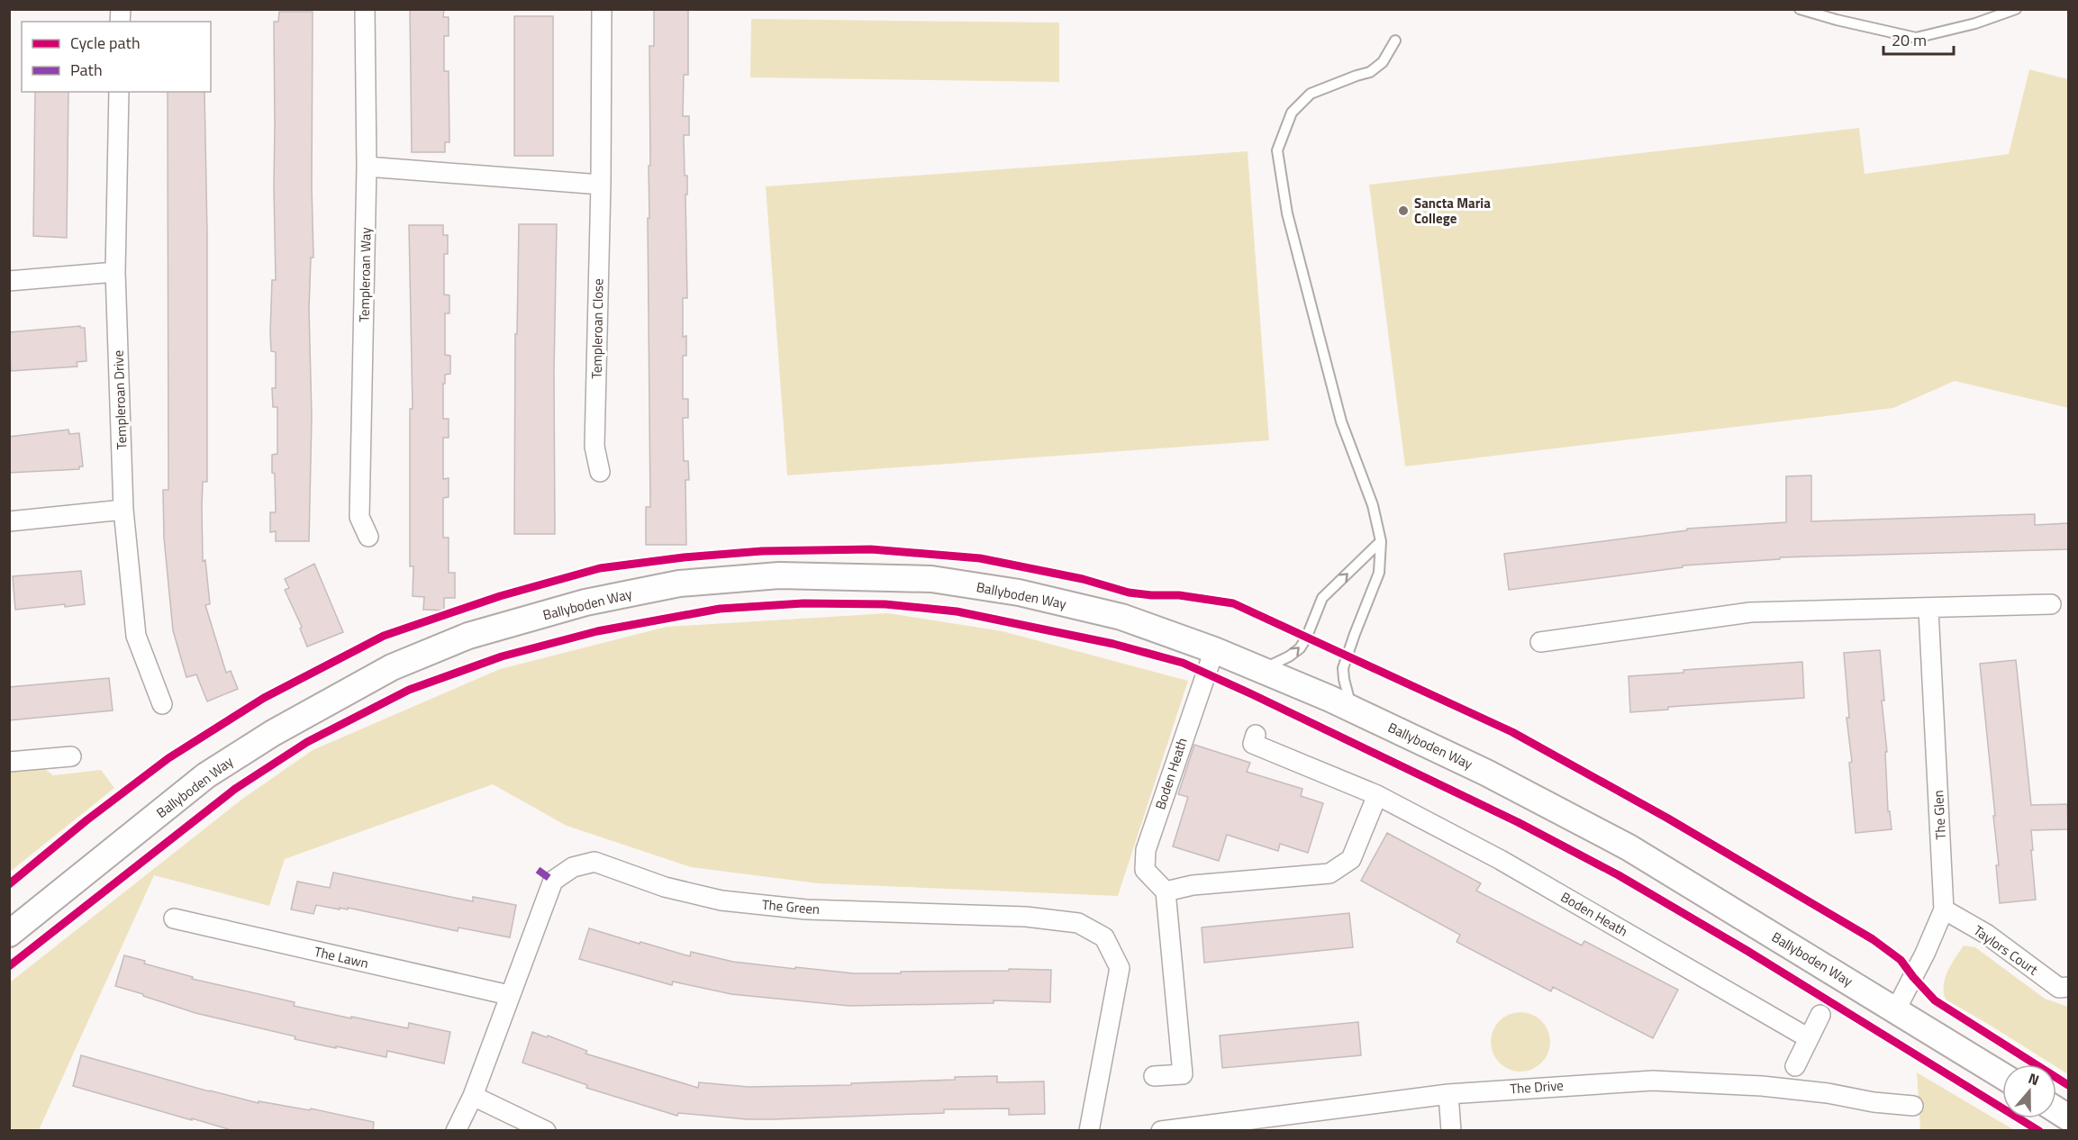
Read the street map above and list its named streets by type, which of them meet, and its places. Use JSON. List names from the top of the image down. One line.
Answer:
{"streets":{"main road":["Ballyboden Way"],"street":["Templeroan Way","Templeroan Close","Templeroan Drive","Boden Heath","The Glen","The Green","Taylors Court","The Lawn","The Drive"]},"crossings":[["Ballyboden Way","Boden Heath"],["Ballyboden Way","The Glen"],["The Glen","Taylors Court"],["The Green","The Lawn"]],"places":["Sancta Maria College"],"legend":["Cycle path","Path"],"scale_bar":"20 m","north":"top"}
